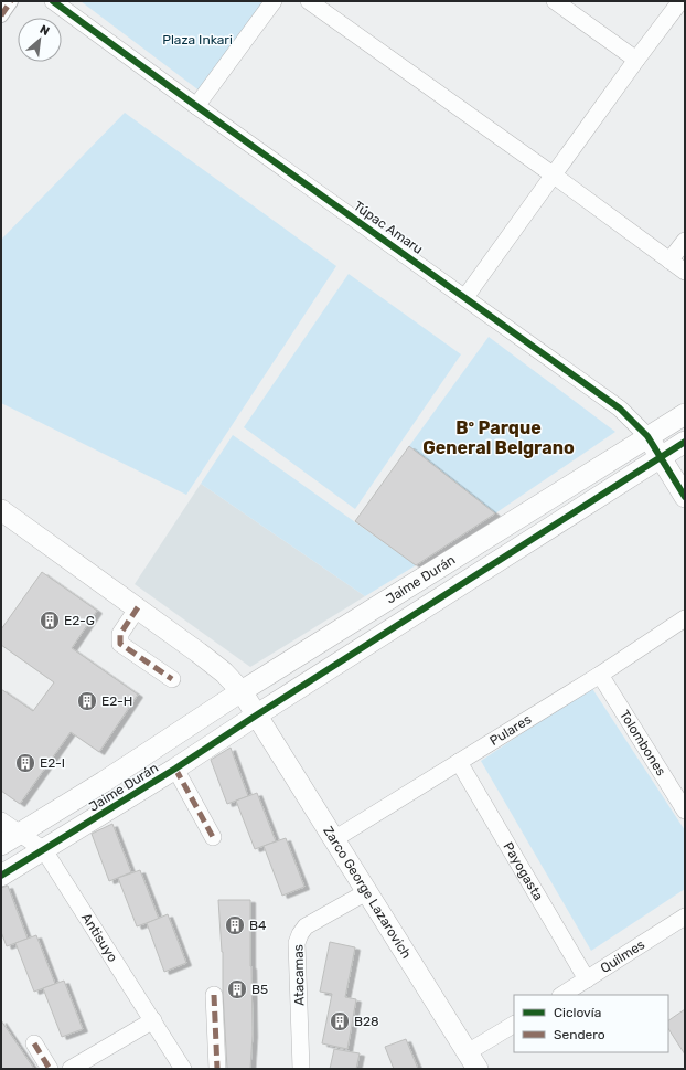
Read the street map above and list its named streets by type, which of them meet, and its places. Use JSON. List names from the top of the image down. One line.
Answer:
{"streets":{"street":["Túpac Amaru","Jaime Durán","Pulares","Tolombones","Payogasta","Zarco George Lazarovich","Antisuyo","Quilmes","Atacamas"]},"crossings":[["Túpac Amaru","Jaime Durán"],["Jaime Durán","Zarco George Lazarovich"],["Jaime Durán","Antisuyo"],["Pulares","Tolombones"],["Pulares","Payogasta"],["Pulares","Zarco George Lazarovich"],["Payogasta","Quilmes"],["Zarco George Lazarovich","Atacamas"]],"districts":["Bº Parque General Belgrano"],"parks":["Plaza Inkari"],"places":{"building":["E2-G","E2-H","E2-I","B4","B5","B28"]},"legend":["Ciclovía","Sendero"],"north":"top right"}
